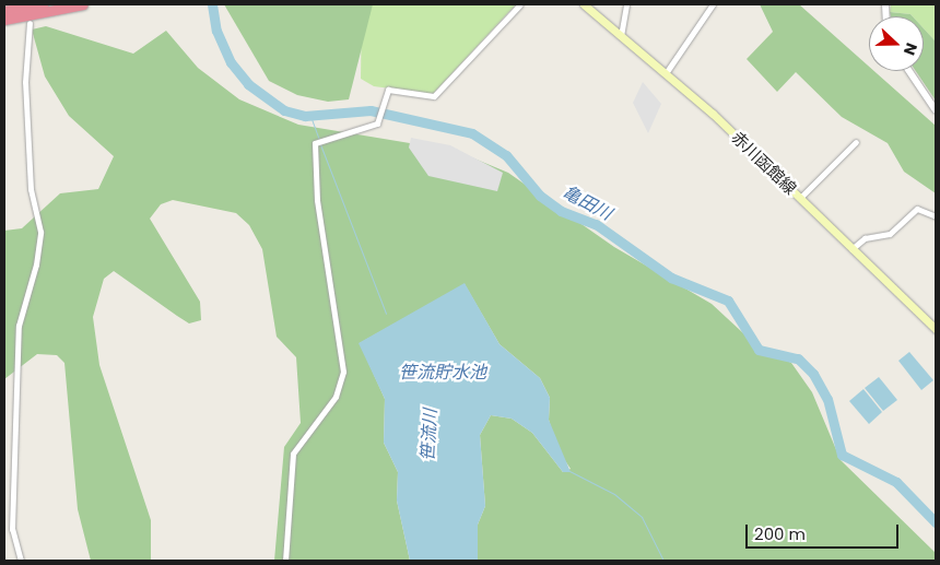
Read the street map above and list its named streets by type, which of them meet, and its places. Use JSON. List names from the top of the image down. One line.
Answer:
{"streets":{"main road":["赤川函館線"]},"water":["亀田川","笹流貯水池","笹流川"],"scale_bar":"200 m","north":"right"}
